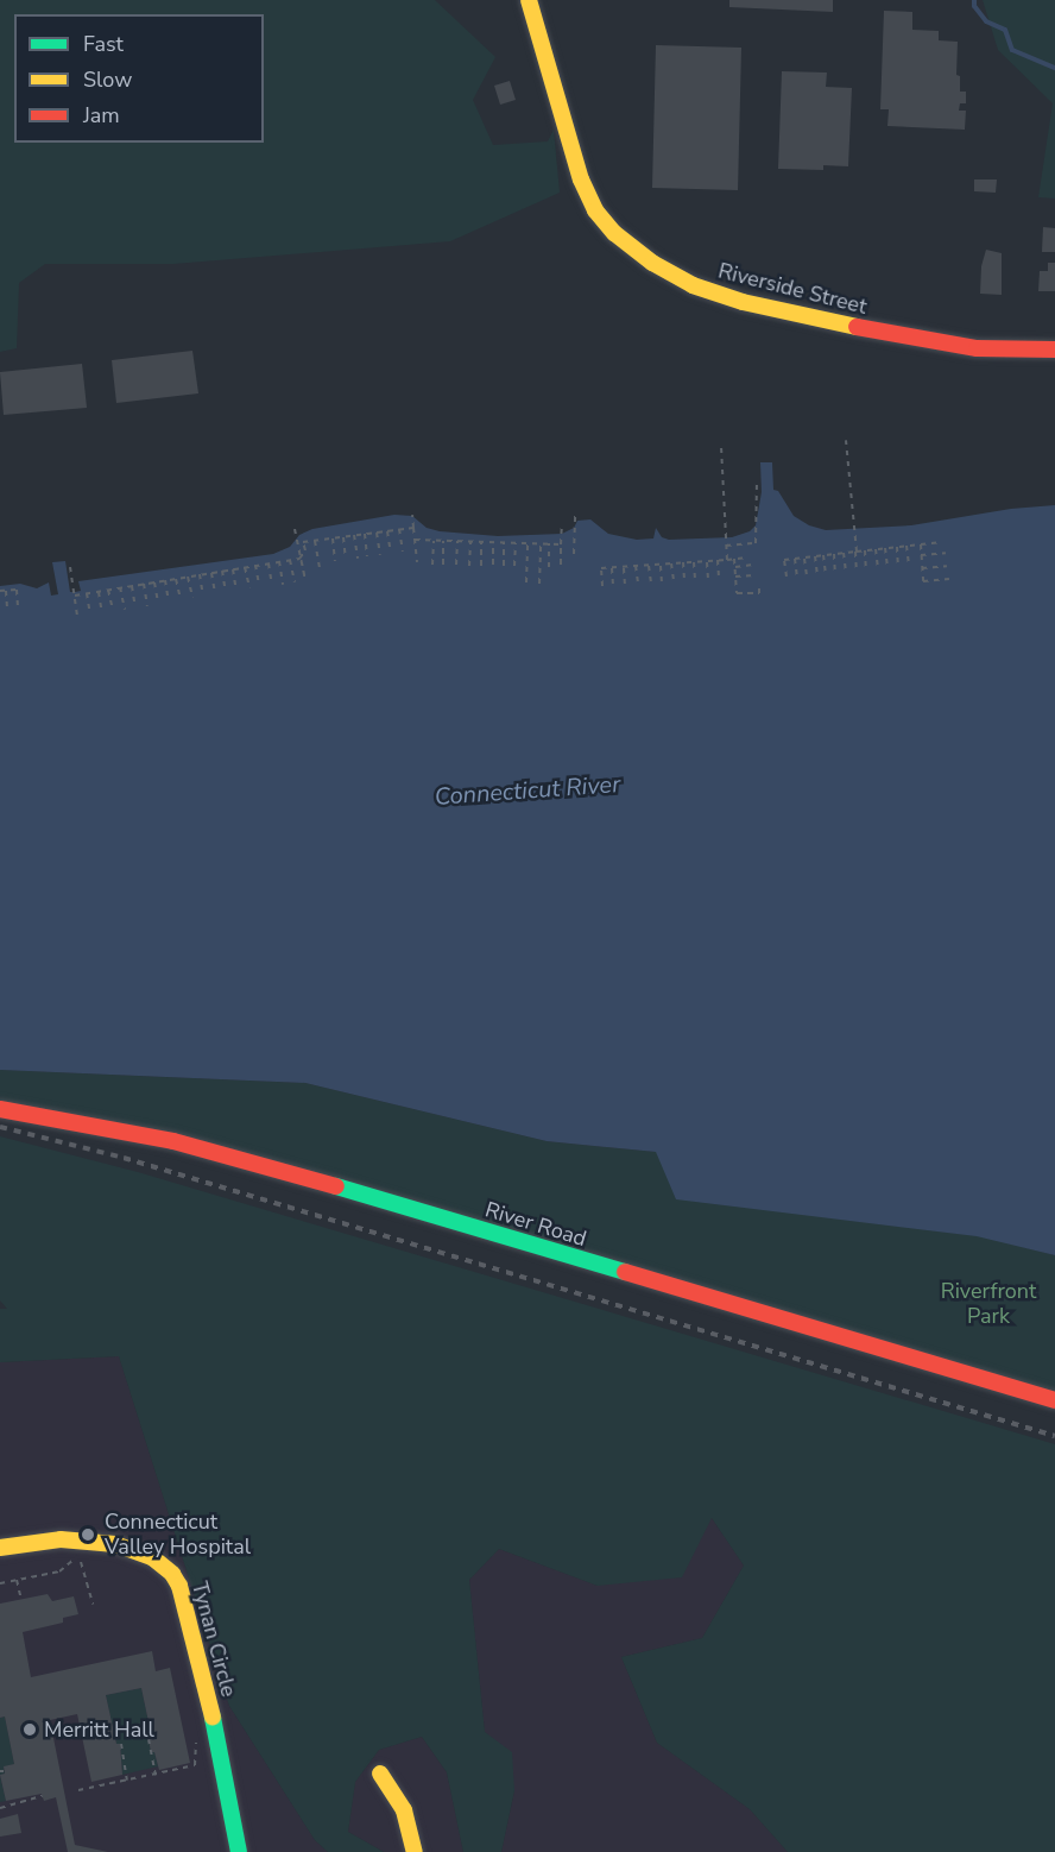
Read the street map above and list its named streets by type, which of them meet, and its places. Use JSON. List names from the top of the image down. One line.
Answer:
{"streets":{"street":["Riverside Street","River Road","Tynan Circle"]},"water":["Connecticut River"],"parks":["Riverfront Park"],"places":["Connecticut Valley Hospital","Merritt Hall"],"legend":["Fast","Slow","Jam"]}
